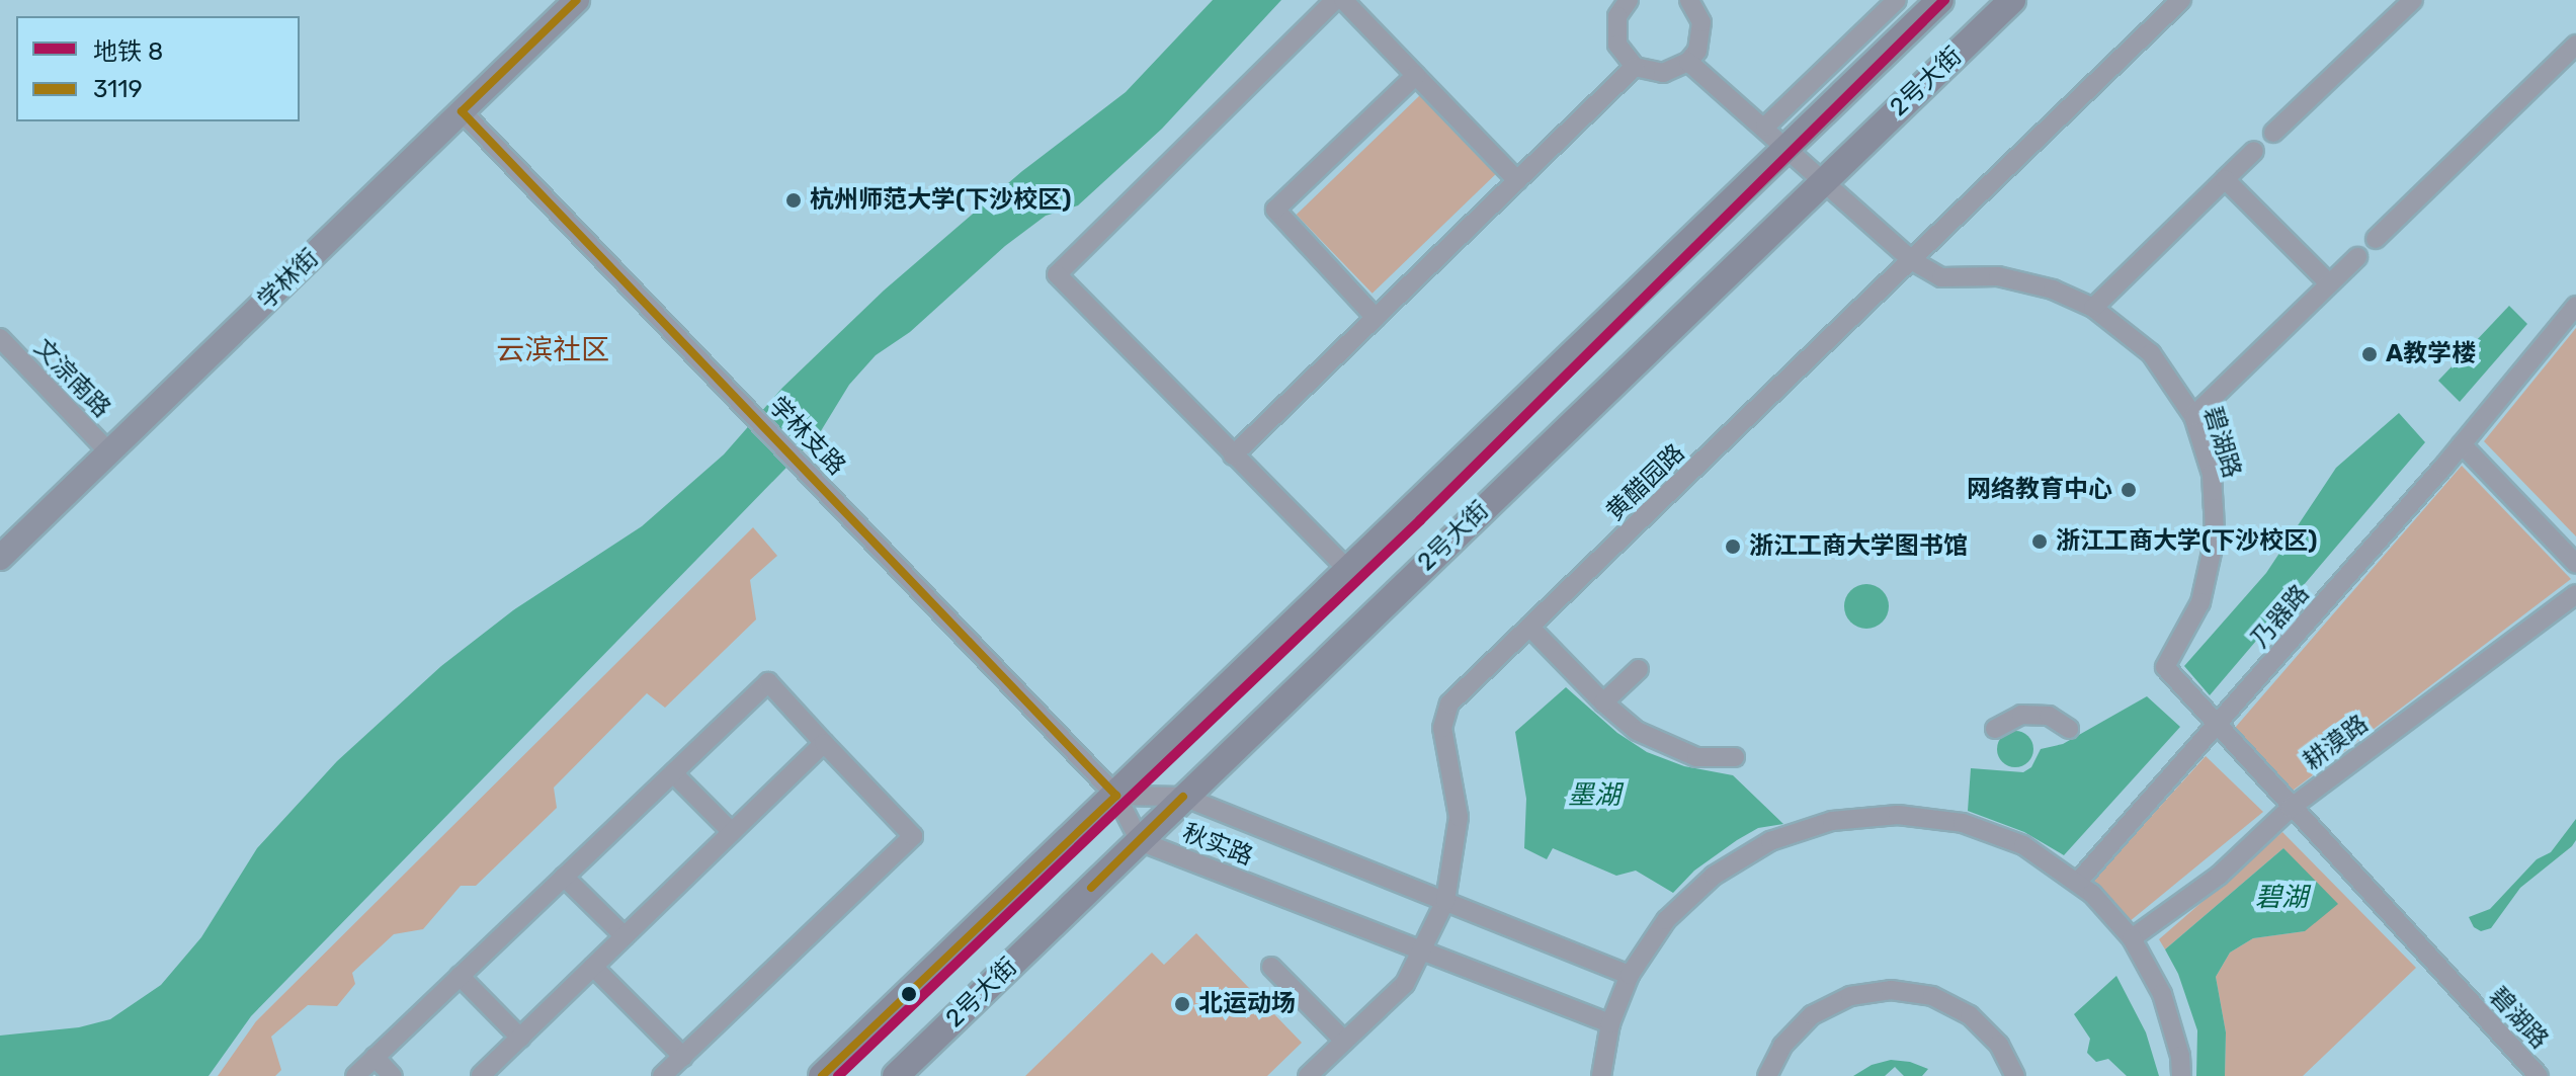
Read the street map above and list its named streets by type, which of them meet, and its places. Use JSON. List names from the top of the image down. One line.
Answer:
{"streets":{"main road":["2号大街","学林街"],"street":["文淙南路","学林支路","碧湖路","黄醋园路","乃器路","耕漠路","秋实路"]},"crossings":[["2号大街","学林支路"],["2号大街","碧湖路"],["2号大街","秋实路"],["学林街","文淙南路"],["学林街","学林支路"],["学林支路","秋实路"],["碧湖路","黄醋园路"],["碧湖路","乃器路"],["碧湖路","耕漠路"],["黄醋园路","秋实路"]],"districts":["云滨社区"],"water":["墨湖","碧湖"],"places":["杭州师范大学(下沙校区)","A教学楼","网络教育中心","浙江工商大学(下沙校区)","浙江工商大学图书馆","北运动场"],"lines":["metro line 8","transit line 3119"],"legend":["地铁 8","3119"]}
